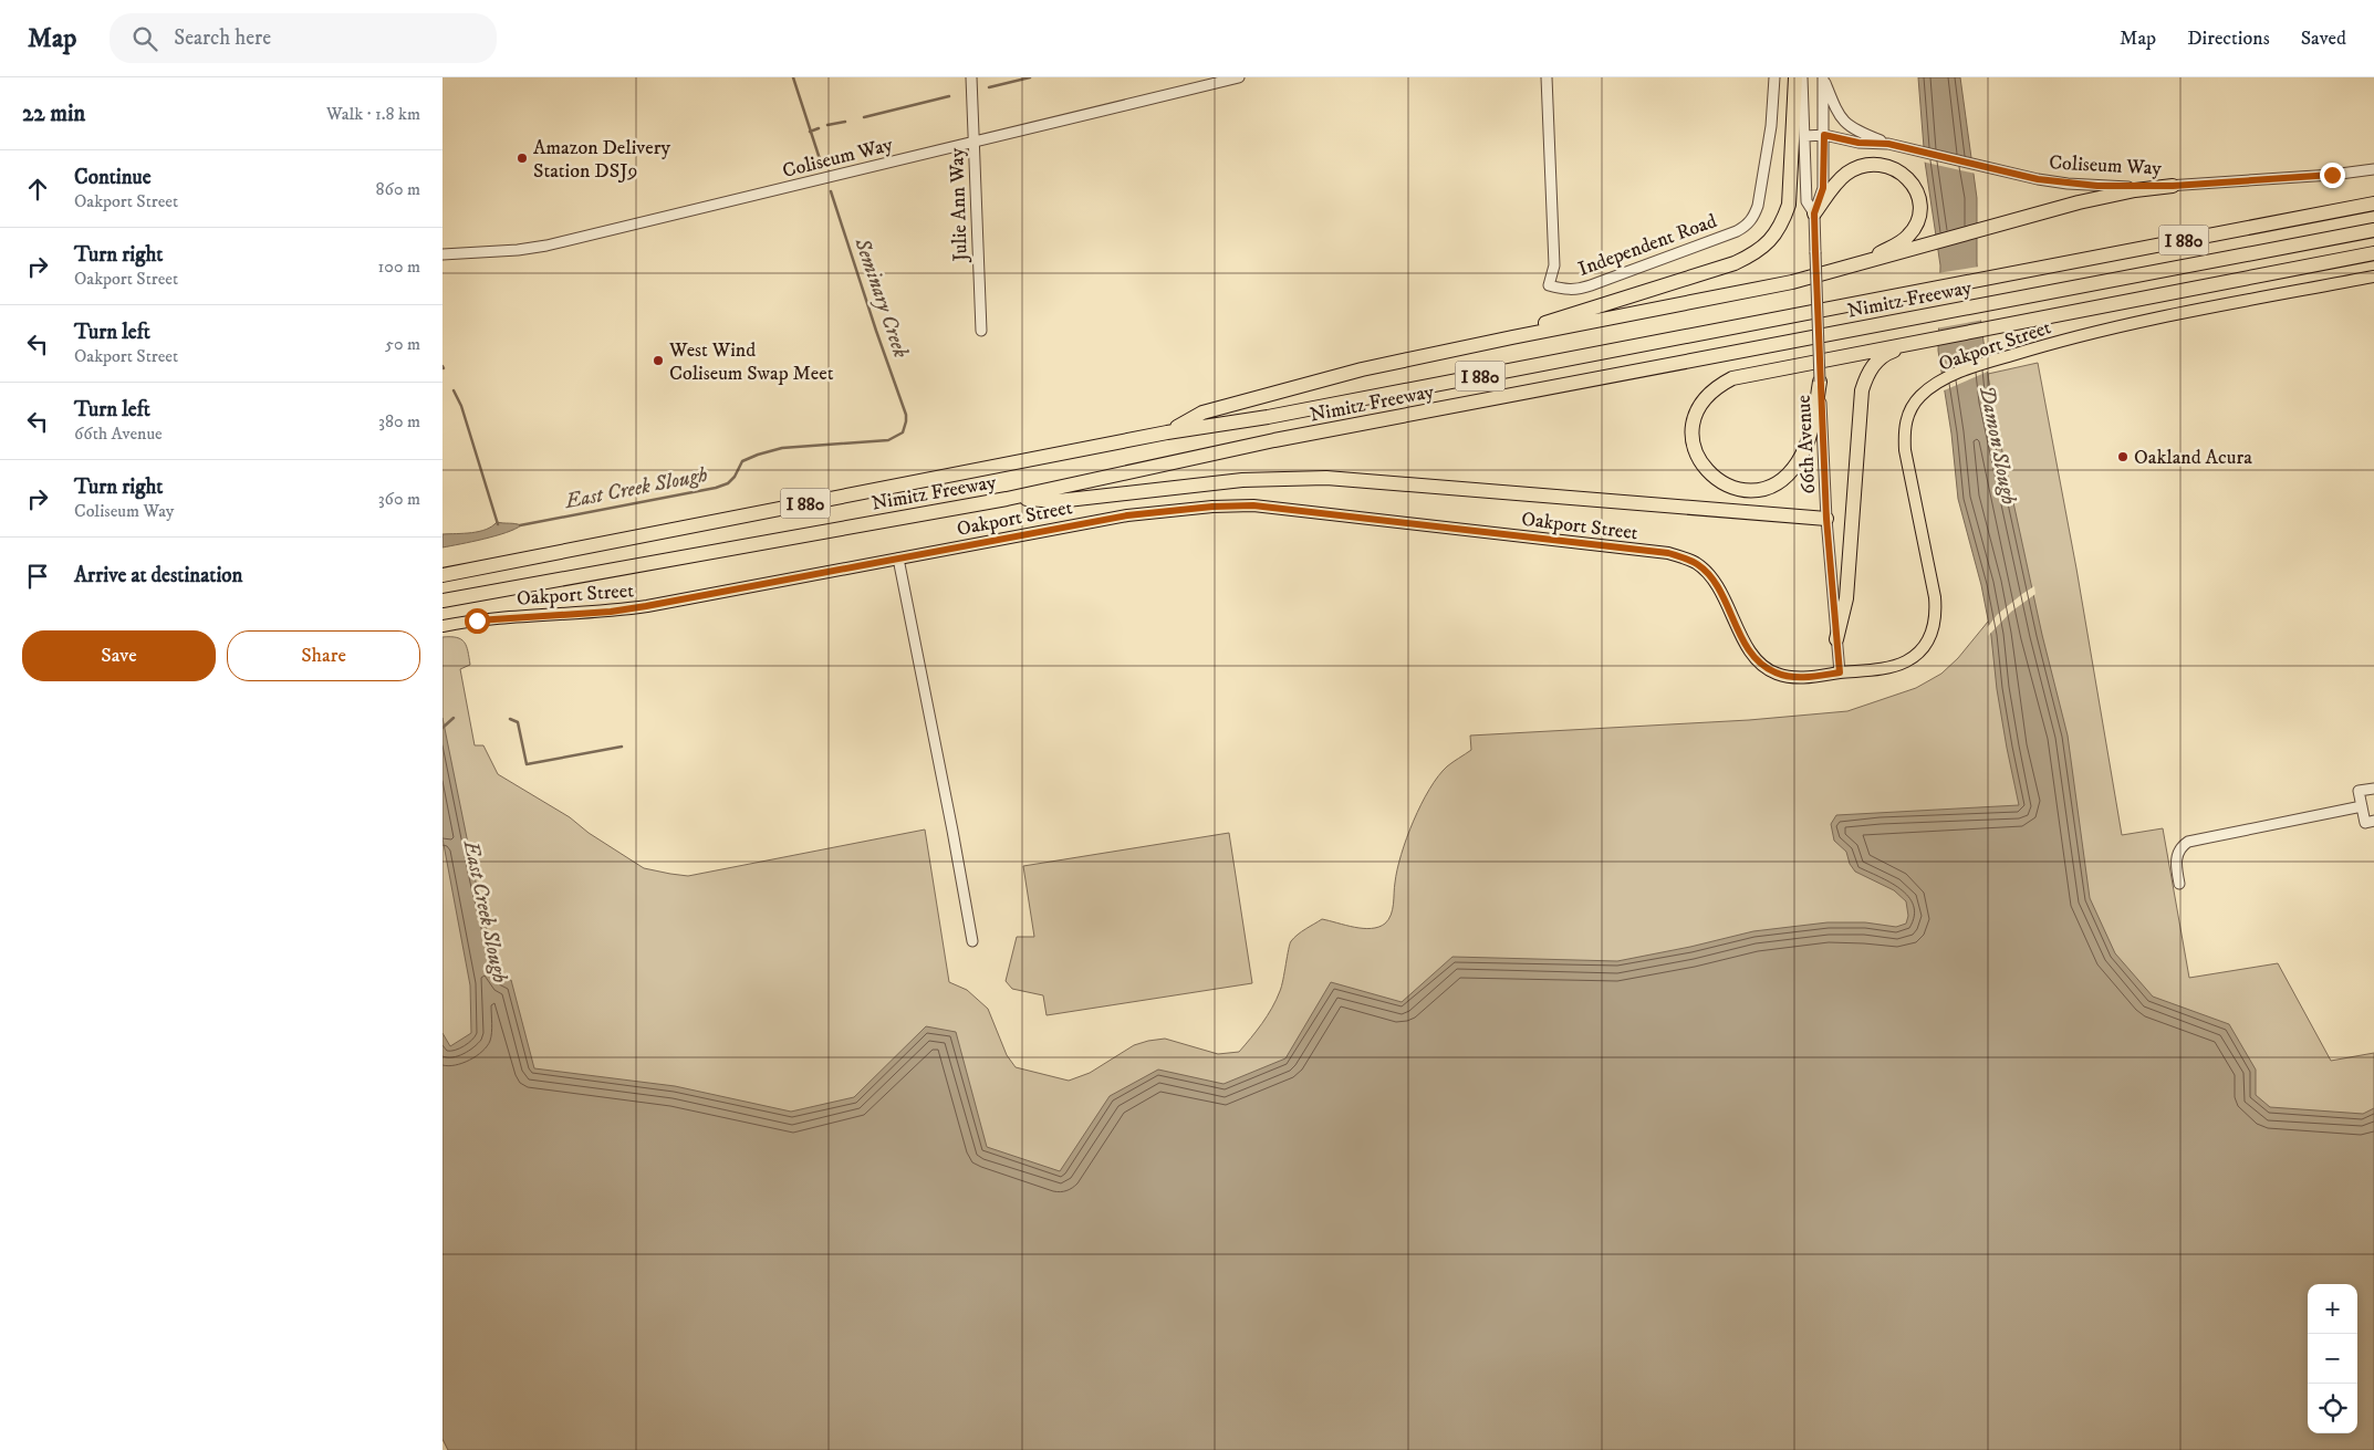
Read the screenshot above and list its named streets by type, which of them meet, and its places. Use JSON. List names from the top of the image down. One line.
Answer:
{"streets":{"highway":["I 880","Nimitz Freeway"],"main road":["Oakport Street"],"street":["Coliseum Way","Julie Ann Way","Independent Road","66th Avenue"]},"crossings":[["Coliseum Way","Julie Ann Way"],["Coliseum Way","66th Avenue"],["Oakport Street","66th Avenue"]],"water":["Seminary Creek","Damon Slough","East Creek Slough"],"places":["Amazon Delivery Station DSJ9","West Wind Coliseum Swap Meet","Oakland Acura"],"page":{"header":"Map","search":"Search here","nav":["Map","Directions","Saved"],"heading":["22 min","Walk · 1.8 km"],"list":[["Continue","Oakport Street","860 m"],["Turn right","Oakport Street","100 m"],["Turn left","Oakport Street","50 m"],["Turn left","66th Avenue","380 m"],["Turn right","Coliseum Way","360 m"],"Arrive at destination"],"buttons":["Save","Share"],"map_buttons":["+","−"]}}
